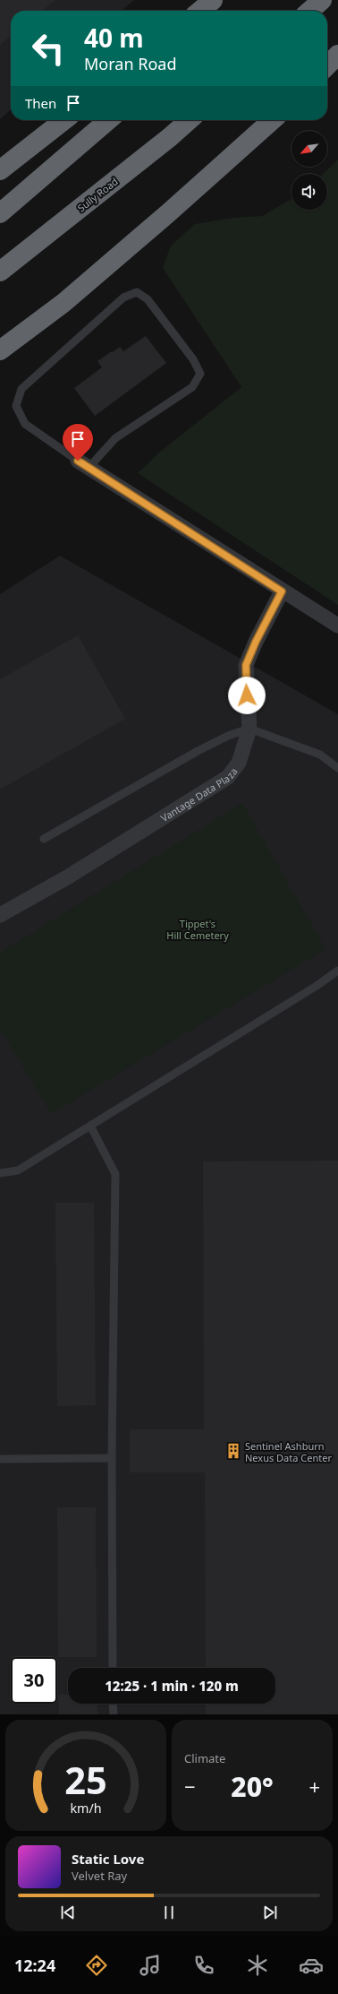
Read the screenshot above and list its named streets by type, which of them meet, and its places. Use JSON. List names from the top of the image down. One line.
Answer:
{"streets":{"highway":["Sully Road"],"street":["Vantage Data Plaza"]},"parks":["Tippet's Hill Cemetery"],"places":{"building":["Sentinel Ashburn Nexus Data Center"]},"north":"bottom left","page":{"turn":["40 m","Moran Road"],"then":"Then","limit":"30","trip":"12:25 · 1 min · 120 m","tile":"Climate","heat":["−","20°","+"],"song":["Static Love","Velvet Ray"],"tabs":"12:24","gauge":["25","km/h"]}}
